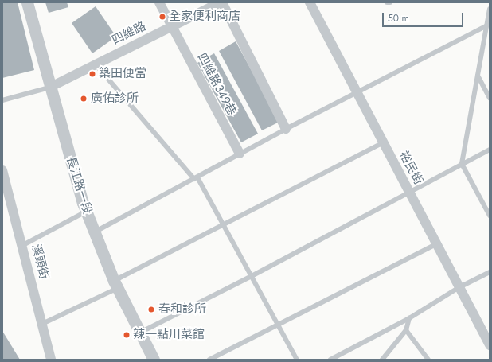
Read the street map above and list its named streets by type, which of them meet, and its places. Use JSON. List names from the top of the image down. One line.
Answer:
{"streets":{"street":["四維路","四維路349巷","裕民街","長江路一段","溪頭街"]},"crossings":[["四維路","四維路349巷"],["四維路","長江路一段"]],"places":["全家便利商店","築田便當","廣佑診所","春和診所","辣一點川菜館"],"scale_bar":"50 m"}
